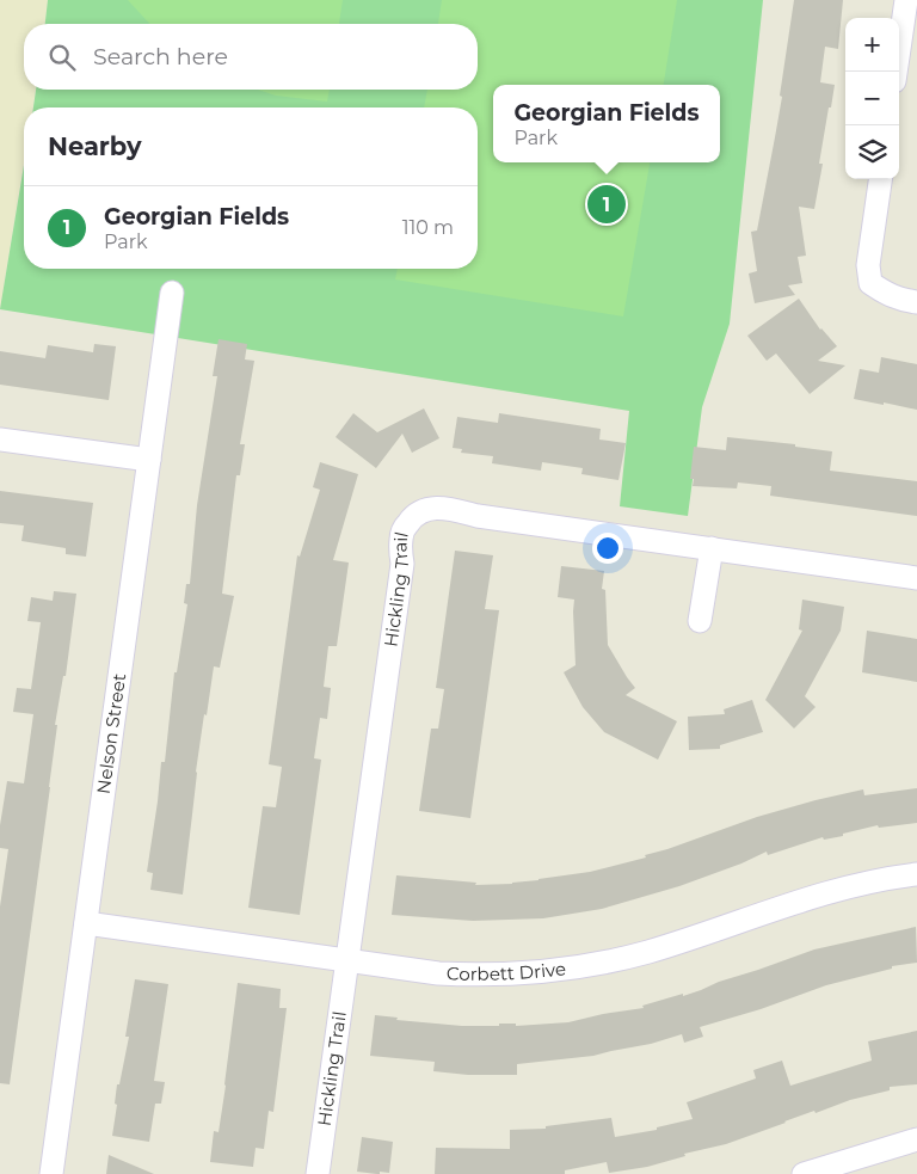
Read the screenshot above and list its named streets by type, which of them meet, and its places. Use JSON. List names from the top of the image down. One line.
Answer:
{"streets":{"street":["Hickling Trail","Nelson Street","Corbett Drive"]},"crossings":[["Hickling Trail","Corbett Drive"],["Nelson Street","Corbett Drive"]],"page":{"map_buttons":["+","−"],"search":"Search here","popup":["Georgian Fields","Park"],"heading":"Nearby","pins":"1","list":[{"mark":"1","name":"Georgian Fields","note":"Park","value":"110 m"}]}}
